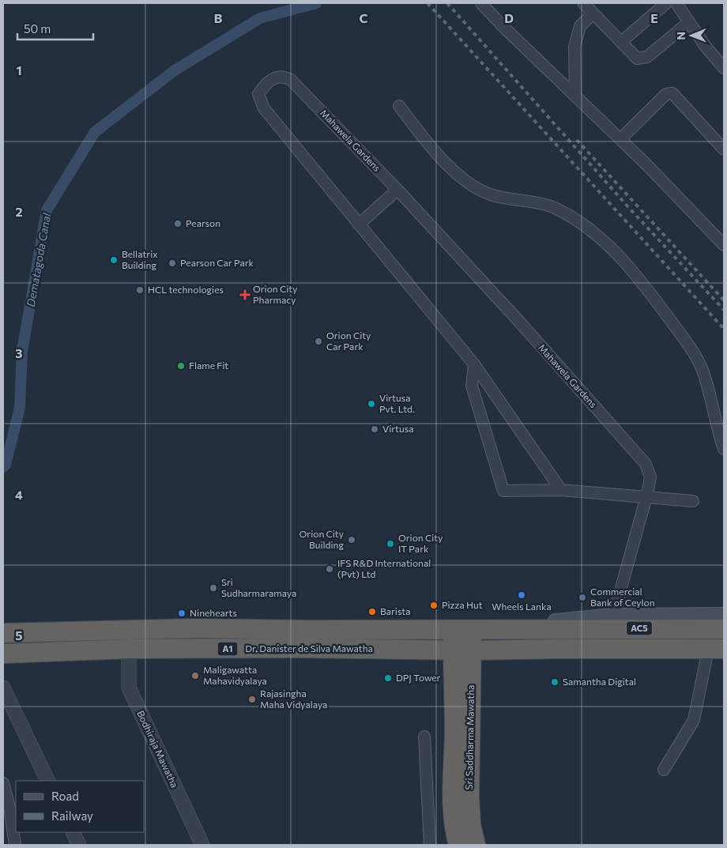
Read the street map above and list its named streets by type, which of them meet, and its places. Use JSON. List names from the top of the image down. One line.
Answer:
{"streets":{"highway":["AC5","A1","Dr. Danister de Silva Mawatha","Sri Saddharma Mawatha"],"street":["Mahawela Gardens","Bodhiraja Mawatha"]},"crossings":[["AC5","Dr. Danister de Silva Mawatha"],["AC5","Sri Saddharma Mawatha"],["Dr. Danister de Silva Mawatha","Sri Saddharma Mawatha"],["Dr. Danister de Silva Mawatha","Bodhiraja Mawatha"]],"water":["Dematagoda Canal"],"places":{"other":["Pearson","Bellatrix Building","Pearson Car Park","HCL technologies","Orion City Car Park","Flame Fit","Virtusa Pvt. Ltd.","Virtusa","Orion City Building","Orion City IT Park","IFS R&D International (Pvt) Ltd","Sri Sudharmaramaya","Wheels Lanka","Commercial Bank of Ceylon","Pizza Hut","Barista","Ninehearts","Maligawatta Mahavidyalaya","DPJ Tower","Samantha Digital","Rajasingha Maha Vidyalaya"],"health":["Orion City Pharmacy"]},"legend":["Road","Railway"],"scale_bar":"50 m","north":"left","grid":{"columns":["B","C","D","E"],"rows":["1","2","3","4","5"]}}
